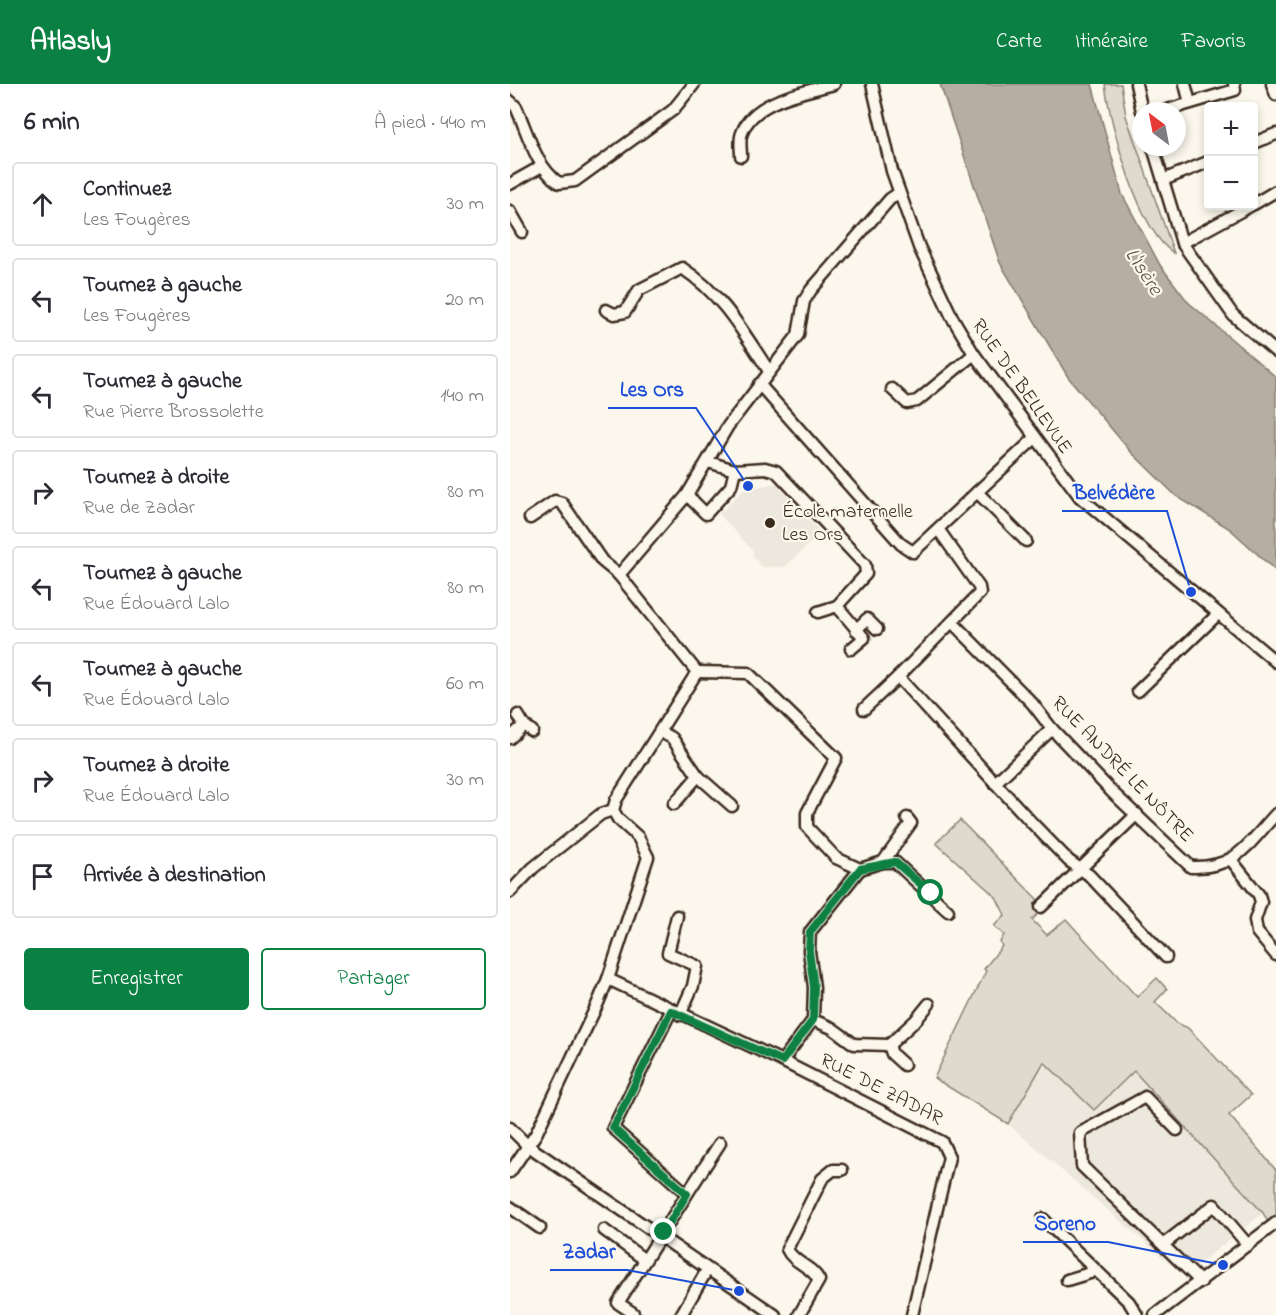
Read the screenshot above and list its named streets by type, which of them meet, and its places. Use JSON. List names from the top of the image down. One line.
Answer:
{"streets":{"street":["RUE DE BELLEVUE","RUE ANDRÉ LE NÔTRE","RUE DE ZADAR"]},"water":["L'Isère"],"places":["Les Ors","École maternelle Les Ors","Belvédère","Soreno","Zadar"],"north":"top left","page":{"header":"Atlasly","nav":["Carte","Itinéraire","Favoris"],"heading":["6 min","À pied · 440 m"],"map_buttons":["+","−"],"list":[["Continuez","Les Fougères","30 m"],["Tournez à gauche","Les Fougères","20 m"],["Tournez à gauche","Rue Pierre Brossolette","140 m"],["Tournez à droite","Rue de Zadar","80 m"],["Tournez à gauche","Rue Édouard Lalo","80 m"],["Tournez à gauche","Rue Édouard Lalo","60 m"],["Tournez à droite","Rue Édouard Lalo","30 m"],"Arrivée à destination"],"buttons":["Enregistrer","Partager"]}}
